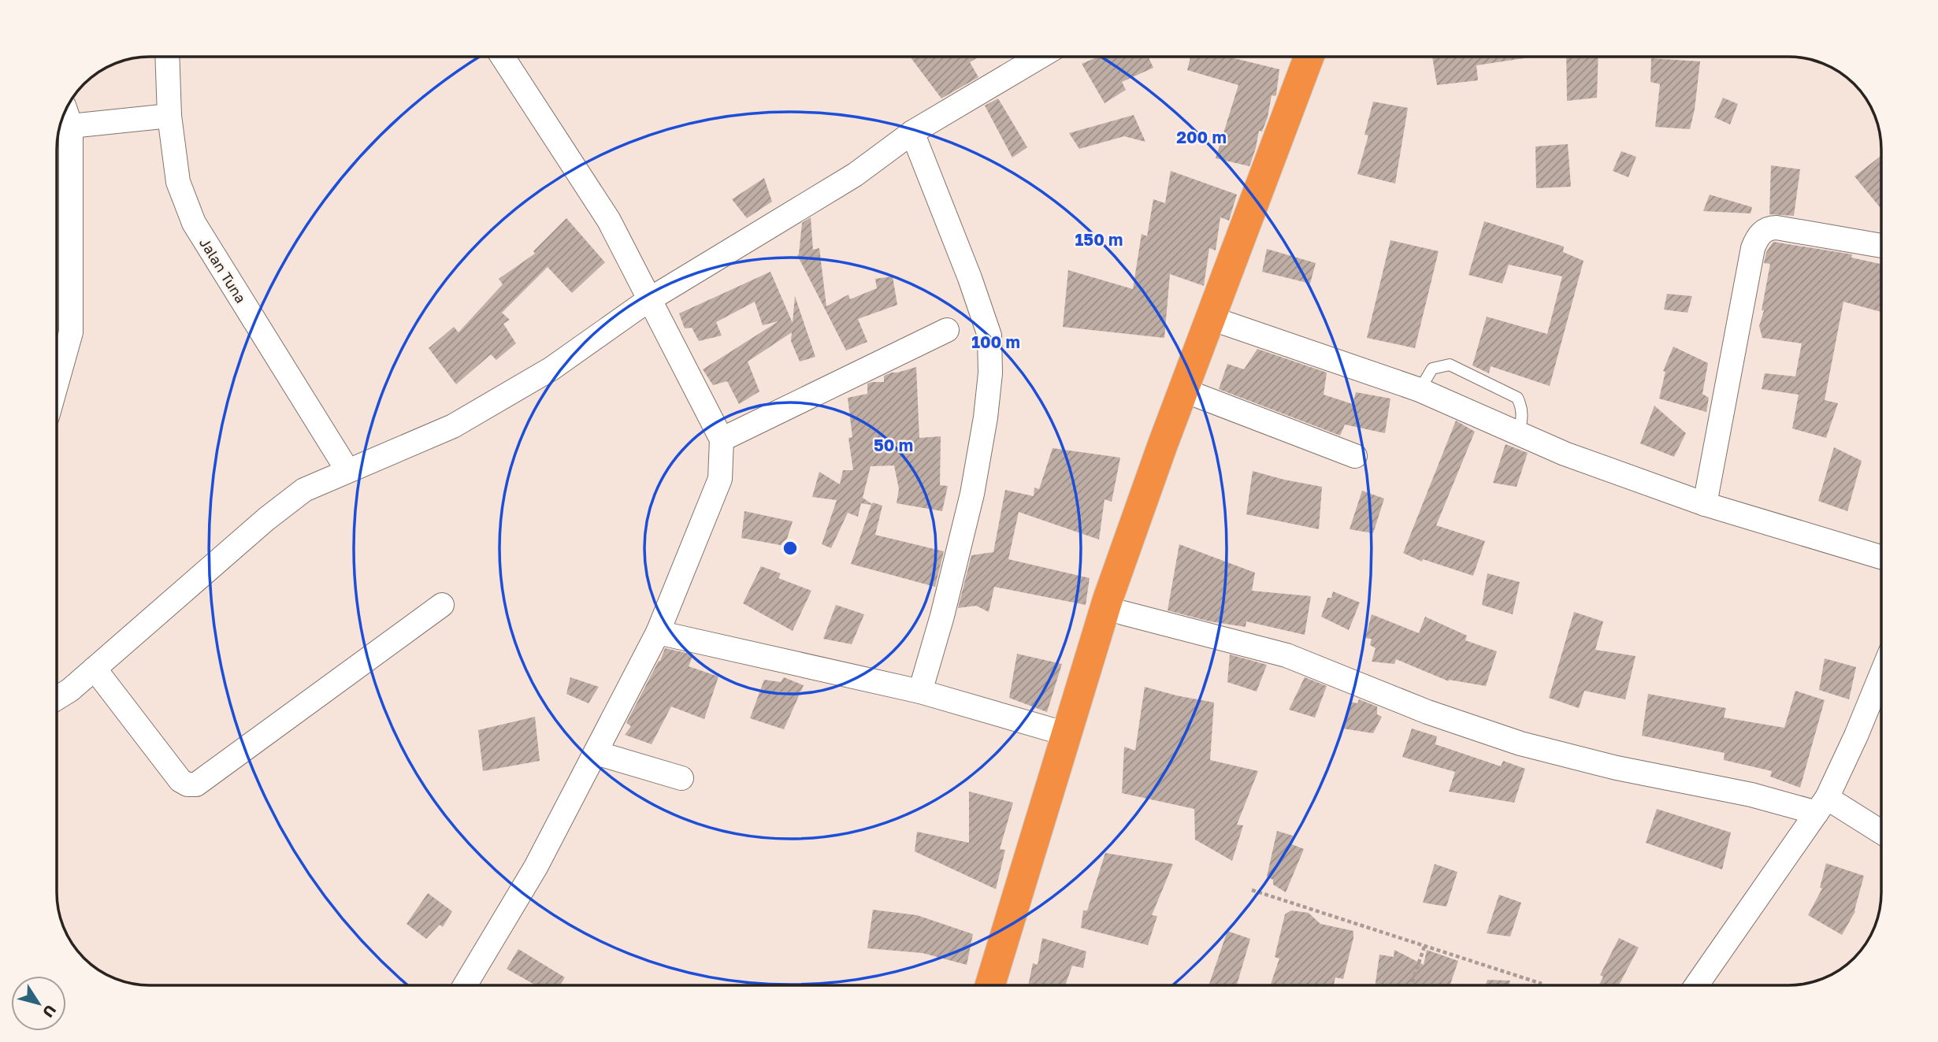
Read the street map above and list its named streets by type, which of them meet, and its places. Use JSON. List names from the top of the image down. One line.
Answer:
{"streets":{"street":["Jalan Tuna"]},"north":"bottom right","rings":["200 m","150 m","100 m","50 m"]}
